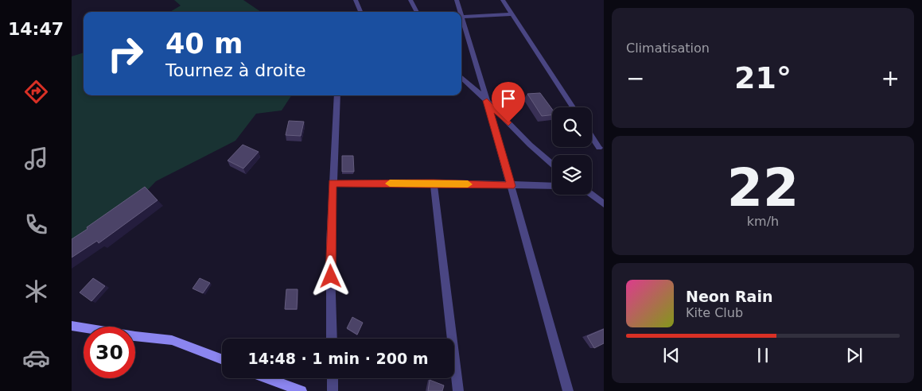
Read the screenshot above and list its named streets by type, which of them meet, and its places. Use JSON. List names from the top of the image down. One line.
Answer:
{"page":{"tabs":"14:47","tile":["Climatisation",["22","km/h"]],"turn":["40 m","Tournez à droite"],"heat":["−","21°","+"],"song":["Neon Rain","Kite Club"],"limit":"30","trip":"14:48 · 1 min · 200 m"}}
